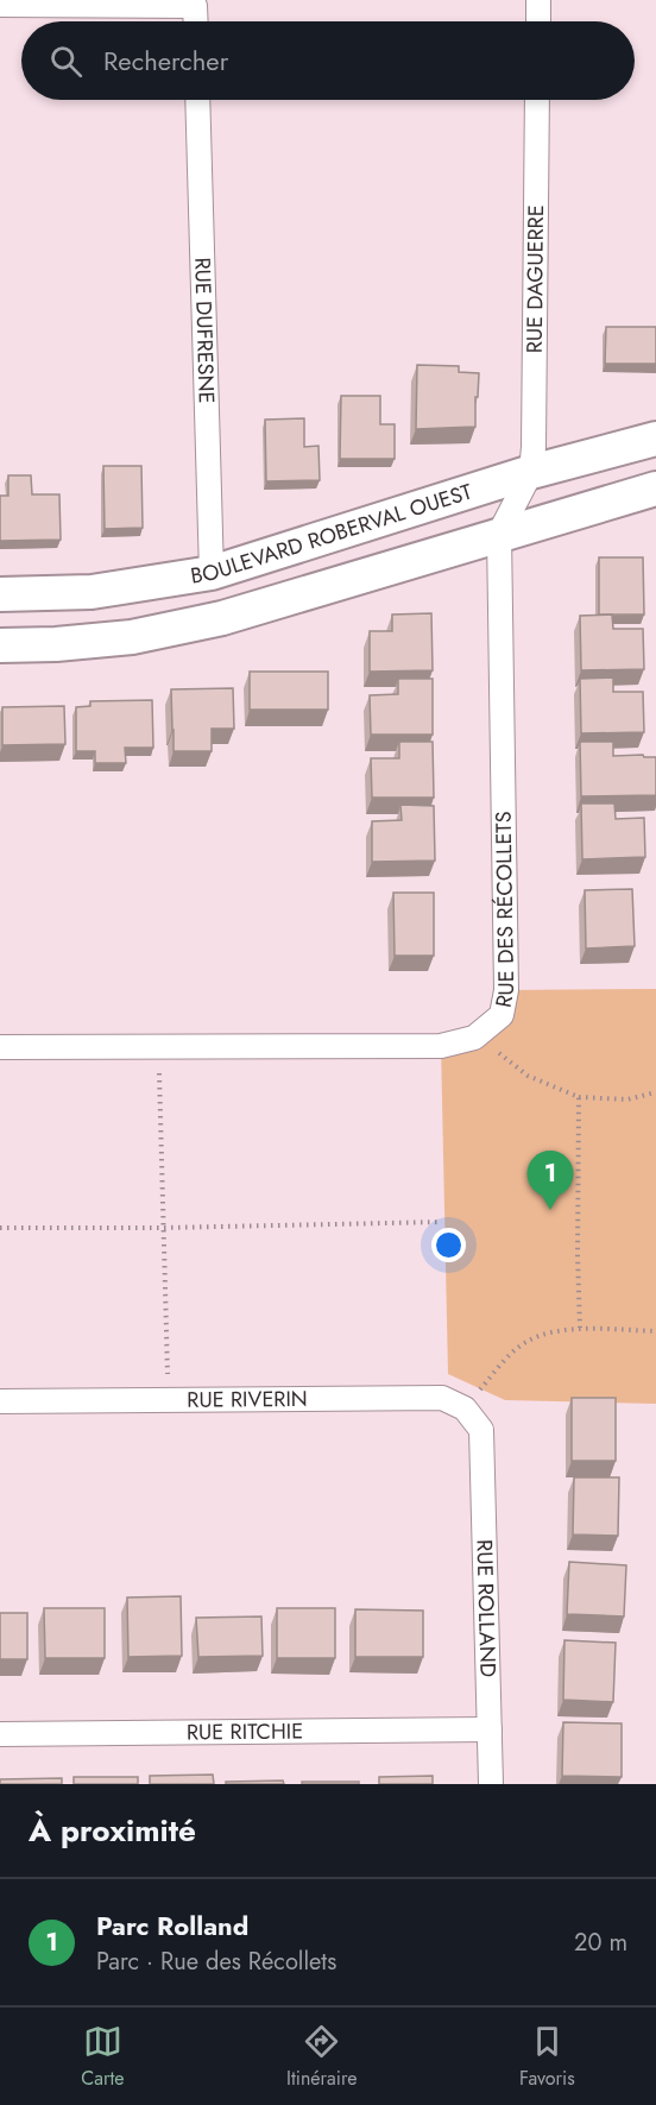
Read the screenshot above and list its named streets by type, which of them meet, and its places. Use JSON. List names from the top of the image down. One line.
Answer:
{"streets":{"street":["RUE DAGUERRE","RUE DUFRESNE","BOULEVARD ROBERVAL OUEST","RUE DES RÉCOLLETS","RUE RIVERIN","RUE ROLLAND","RUE RITCHIE"]},"crossings":[["RUE DAGUERRE","BOULEVARD ROBERVAL OUEST"],["RUE DAGUERRE","RUE DES RÉCOLLETS"],["RUE DUFRESNE","BOULEVARD ROBERVAL OUEST"],["BOULEVARD ROBERVAL OUEST","RUE DES RÉCOLLETS"],["RUE RIVERIN","RUE ROLLAND"],["RUE ROLLAND","RUE RITCHIE"]],"page":{"search":"Rechercher","pins":"1","heading":"À proximité","list":[{"mark":"1","name":"Parc Rolland","note":"Parc · Rue des Récollets","value":"20 m"}],"nav":["Carte","Itinéraire","Favoris"]}}
